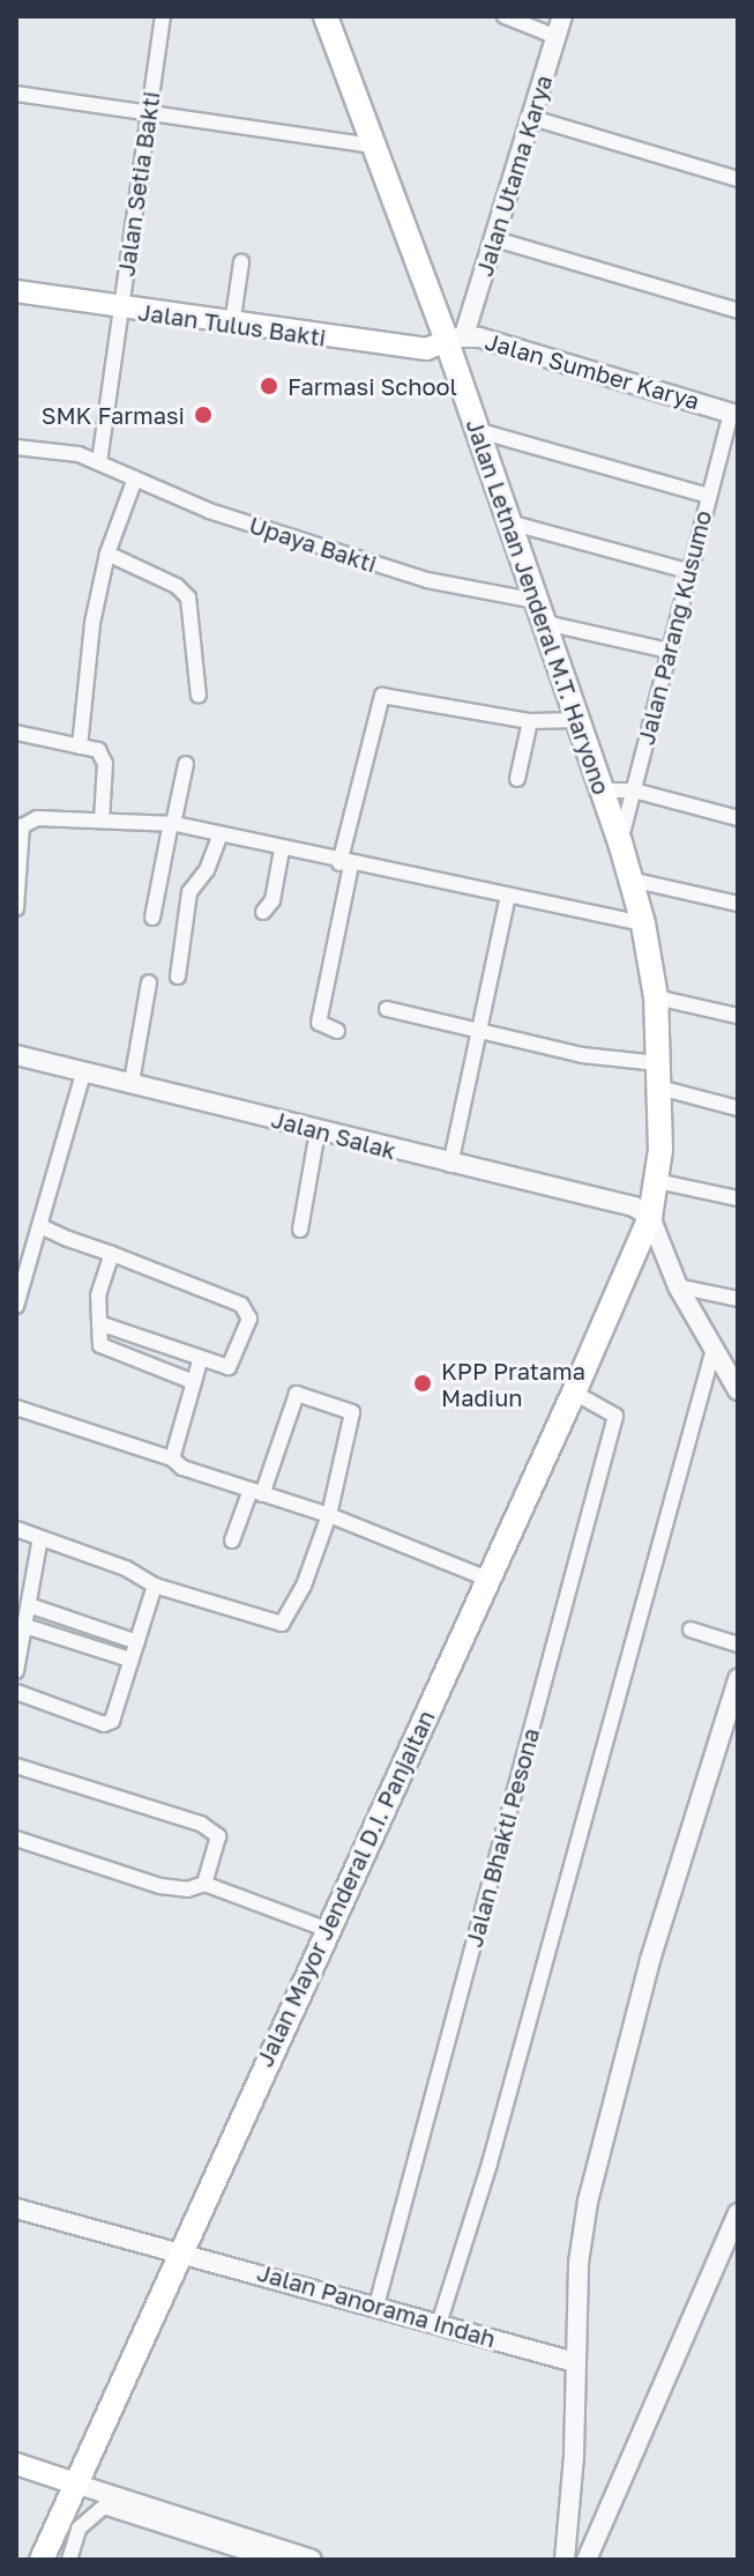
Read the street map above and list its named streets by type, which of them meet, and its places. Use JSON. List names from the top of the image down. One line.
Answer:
{"streets":{"highway":["Jalan Letnan Jenderal M.T. Haryono","Jalan Mayor Jenderal D.I. Panjaitan"],"main road":["Jalan Tulus Bakti"],"street":["Jalan Utama Karya","Jalan Setia Bakti","Jalan Sumber Karya","Upaya Bakti","Jalan Parang Kusumo","Jalan Salak","Jalan Bhakti Pesona","Jalan Panorama Indah"]},"crossings":[["Jalan Utama Karya","Jalan Tulus Bakti"],["Jalan Utama Karya","Jalan Sumber Karya"],["Jalan Utama Karya","Jalan Letnan Jenderal M.T. Haryono"],["Jalan Setia Bakti","Jalan Tulus Bakti"],["Jalan Setia Bakti","Upaya Bakti"],["Jalan Tulus Bakti","Jalan Sumber Karya"],["Jalan Tulus Bakti","Jalan Letnan Jenderal M.T. Haryono"],["Jalan Sumber Karya","Jalan Letnan Jenderal M.T. Haryono"],["Jalan Sumber Karya","Jalan Parang Kusumo"],["Upaya Bakti","Jalan Letnan Jenderal M.T. Haryono"],["Upaya Bakti","Jalan Parang Kusumo"],["Jalan Letnan Jenderal M.T. Haryono","Jalan Parang Kusumo"],["Jalan Letnan Jenderal M.T. Haryono","Jalan Salak"],["Jalan Letnan Jenderal M.T. Haryono","Jalan Mayor Jenderal D.I. Panjaitan"],["Jalan Salak","Jalan Mayor Jenderal D.I. Panjaitan"],["Jalan Bhakti Pesona","Jalan Mayor Jenderal D.I. Panjaitan"],["Jalan Bhakti Pesona","Jalan Panorama Indah"],["Jalan Mayor Jenderal D.I. Panjaitan","Jalan Panorama Indah"]],"places":["Farmasi School","SMK Farmasi","KPP Pratama Madiun"]}
